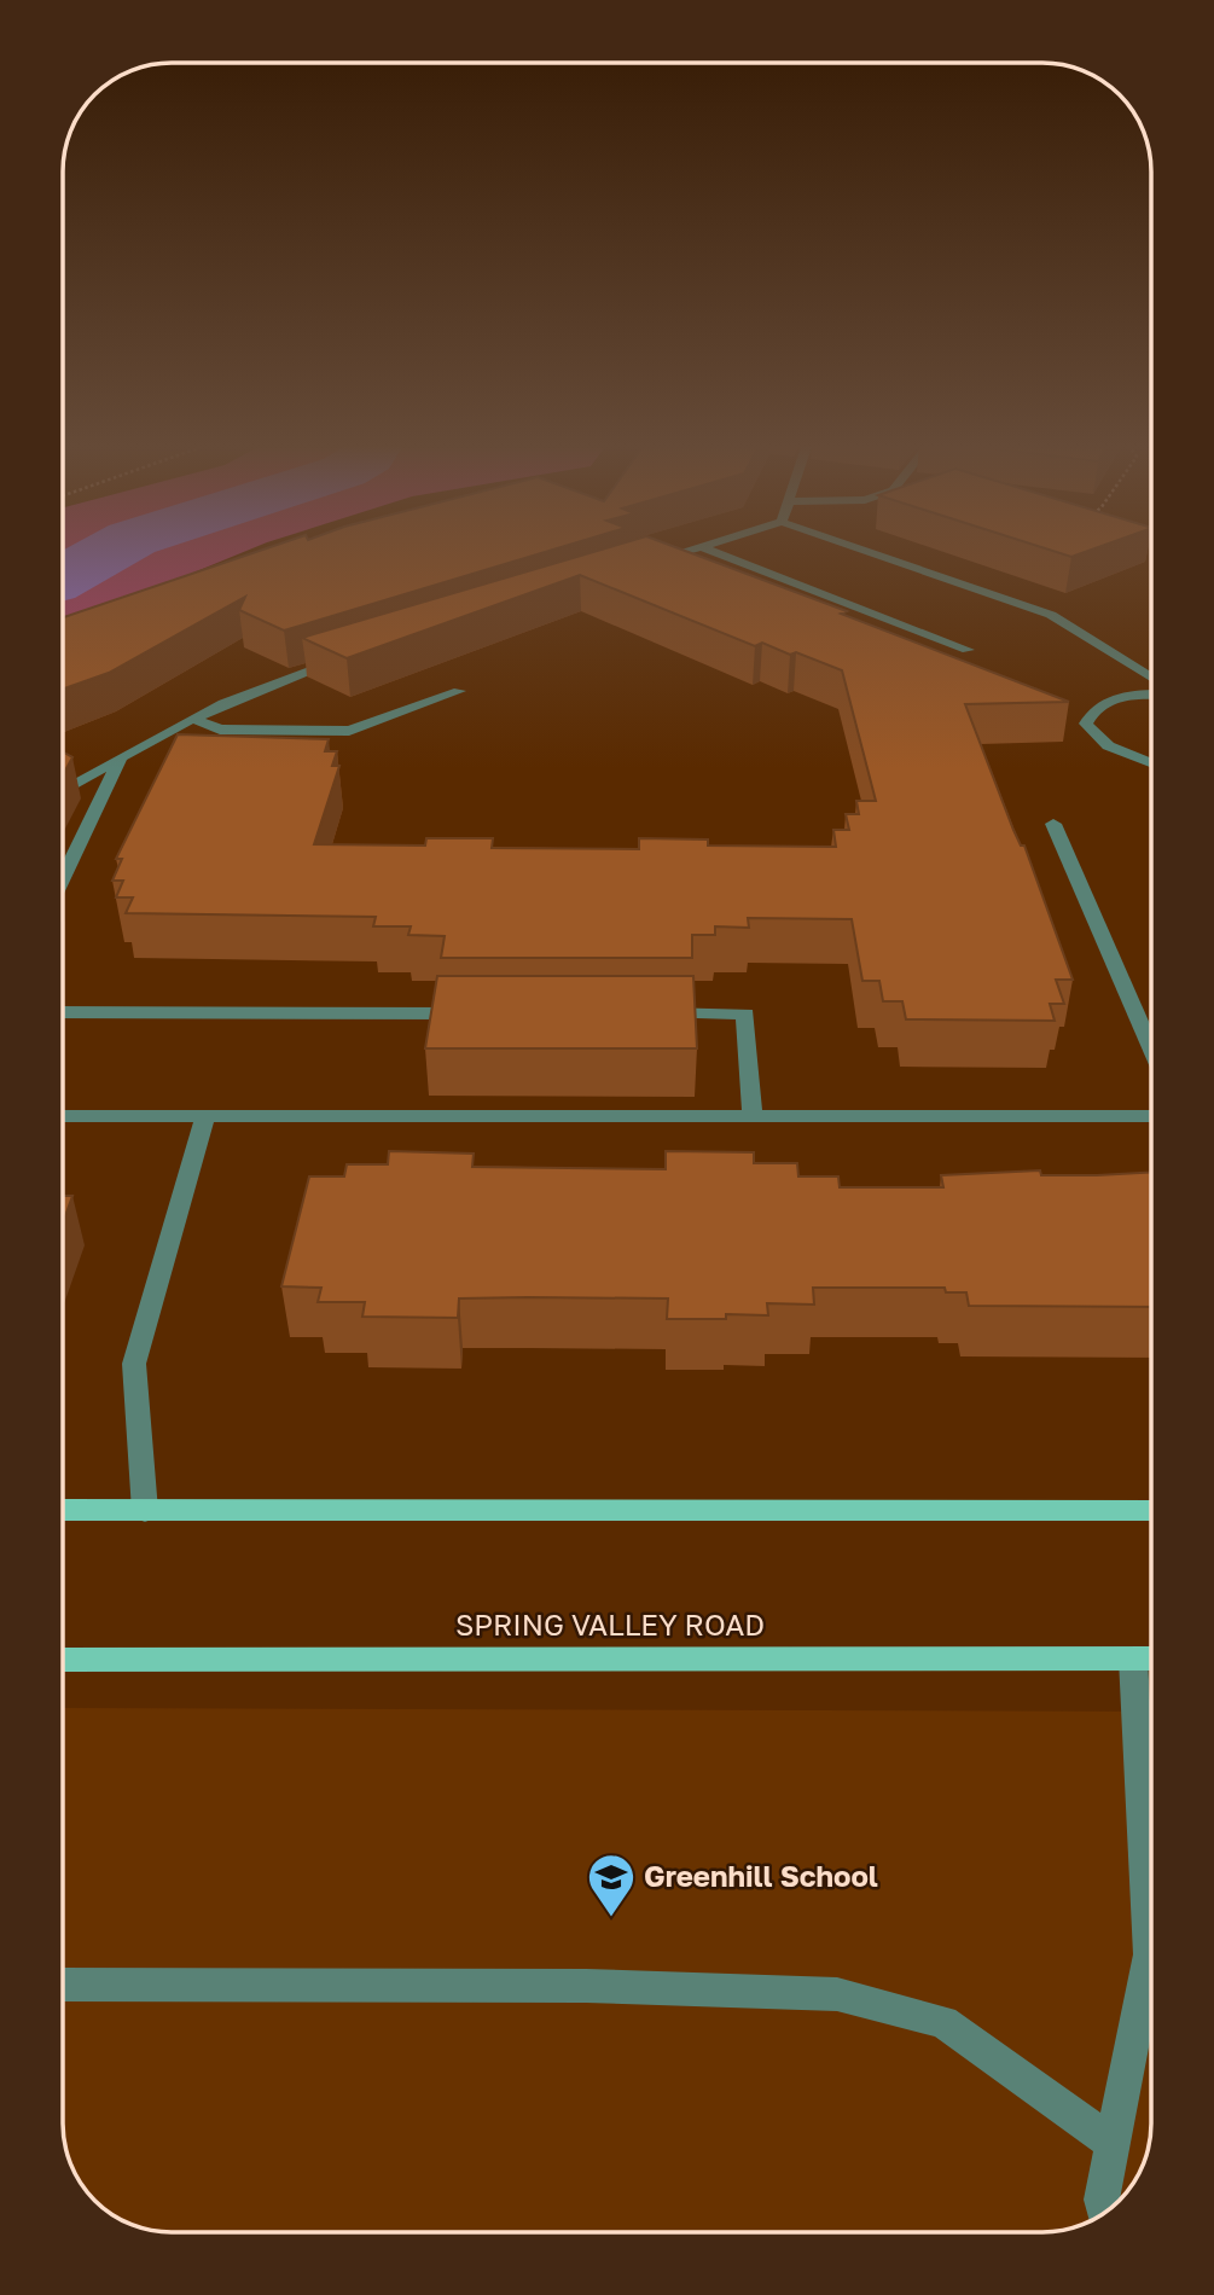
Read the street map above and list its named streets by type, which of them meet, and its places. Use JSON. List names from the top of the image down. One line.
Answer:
{"streets":{"main road":["SPRING VALLEY ROAD"]},"places":{"school or university":["Greenhill School"]}}
